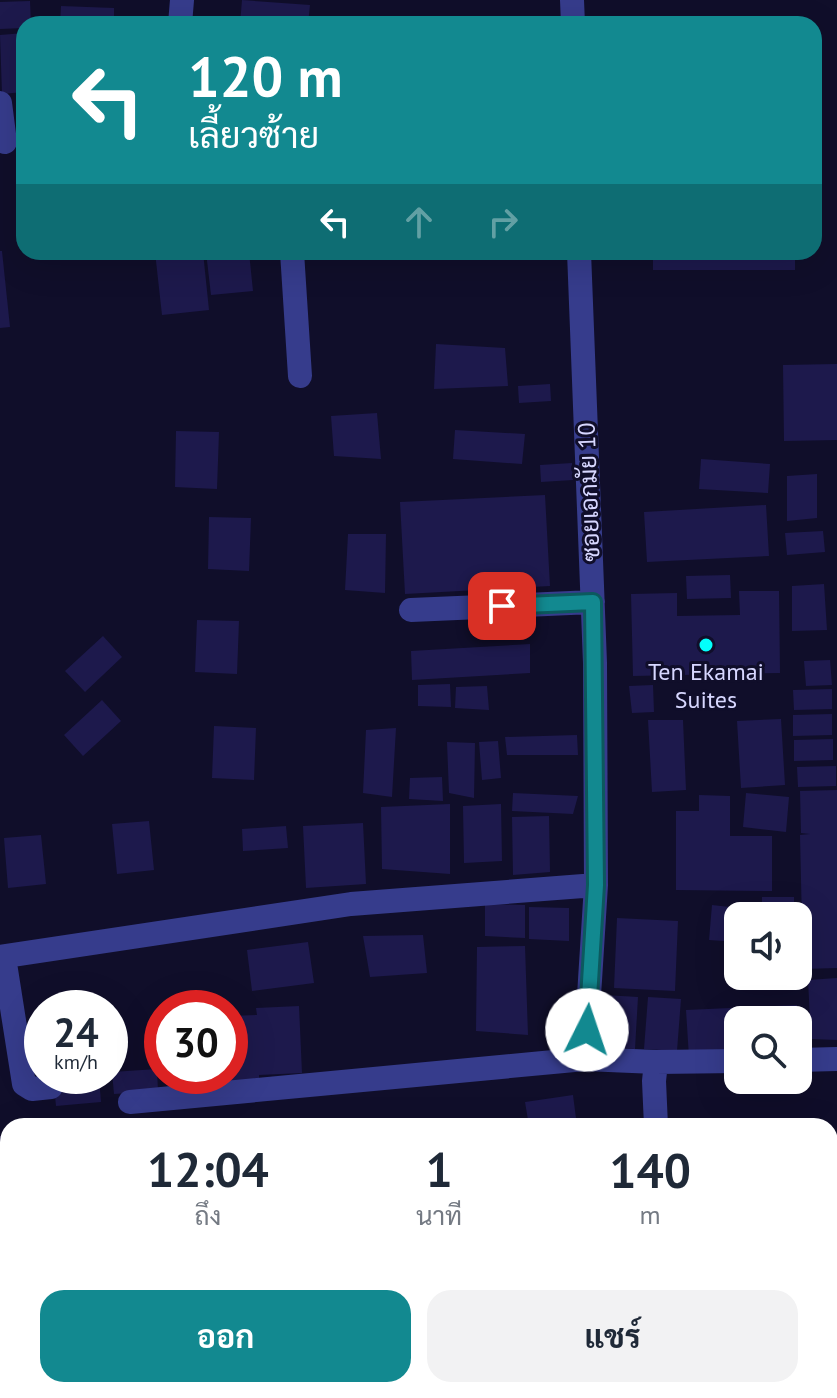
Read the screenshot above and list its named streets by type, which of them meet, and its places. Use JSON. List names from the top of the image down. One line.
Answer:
{"streets":{"street":["ซอยเอกมัย 10"]},"places":["Ten Ekamai Suites"],"page":{"turn":["120 m","เลี้ยวซ้าย"],"speed":"24 km/h","limit":"30","eta":["12:04","ถึง","1","นาที","140","m"],"buttons":["ออก","แชร์"]}}
